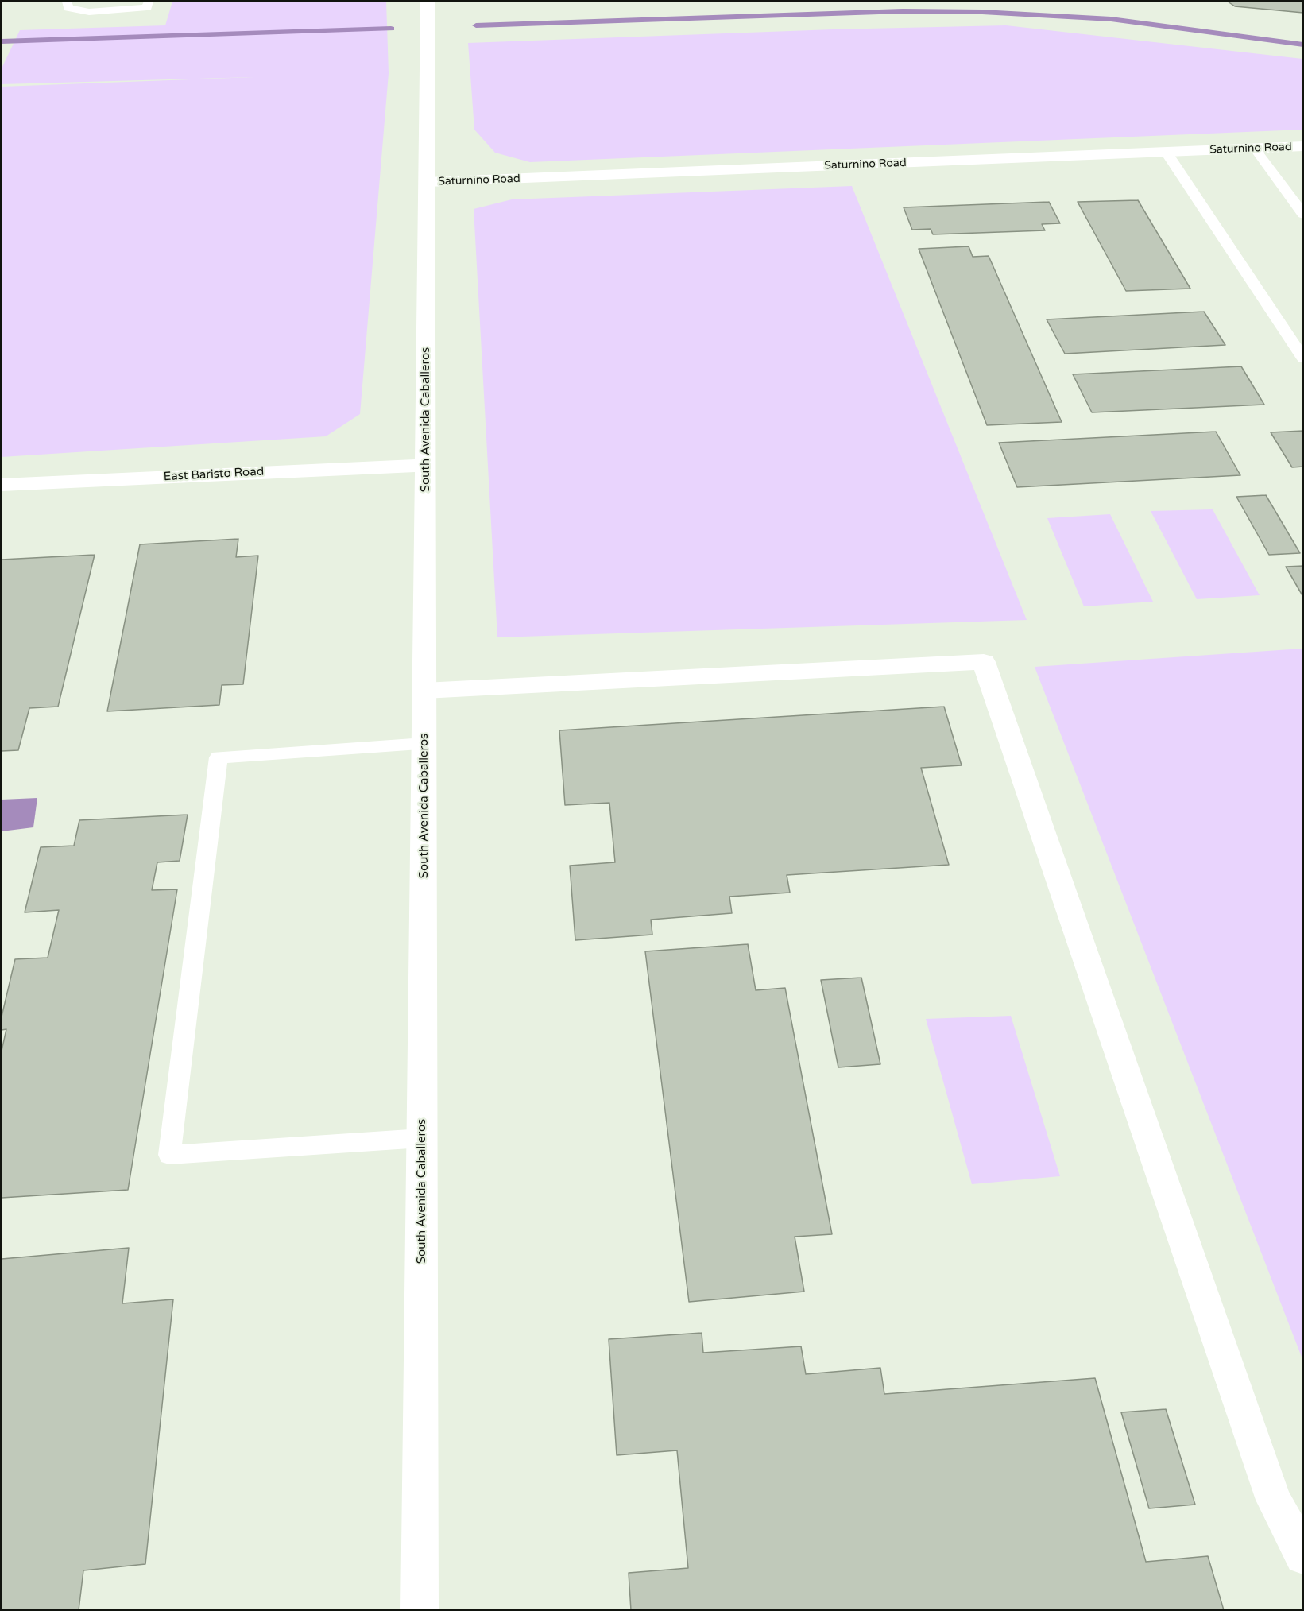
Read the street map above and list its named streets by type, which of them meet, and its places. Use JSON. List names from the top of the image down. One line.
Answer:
{"streets":{"street":["Saturnino Road","South Avenida Caballeros","East Baristo Road"]},"crossings":[["Saturnino Road","South Avenida Caballeros"],["South Avenida Caballeros","East Baristo Road"]]}
